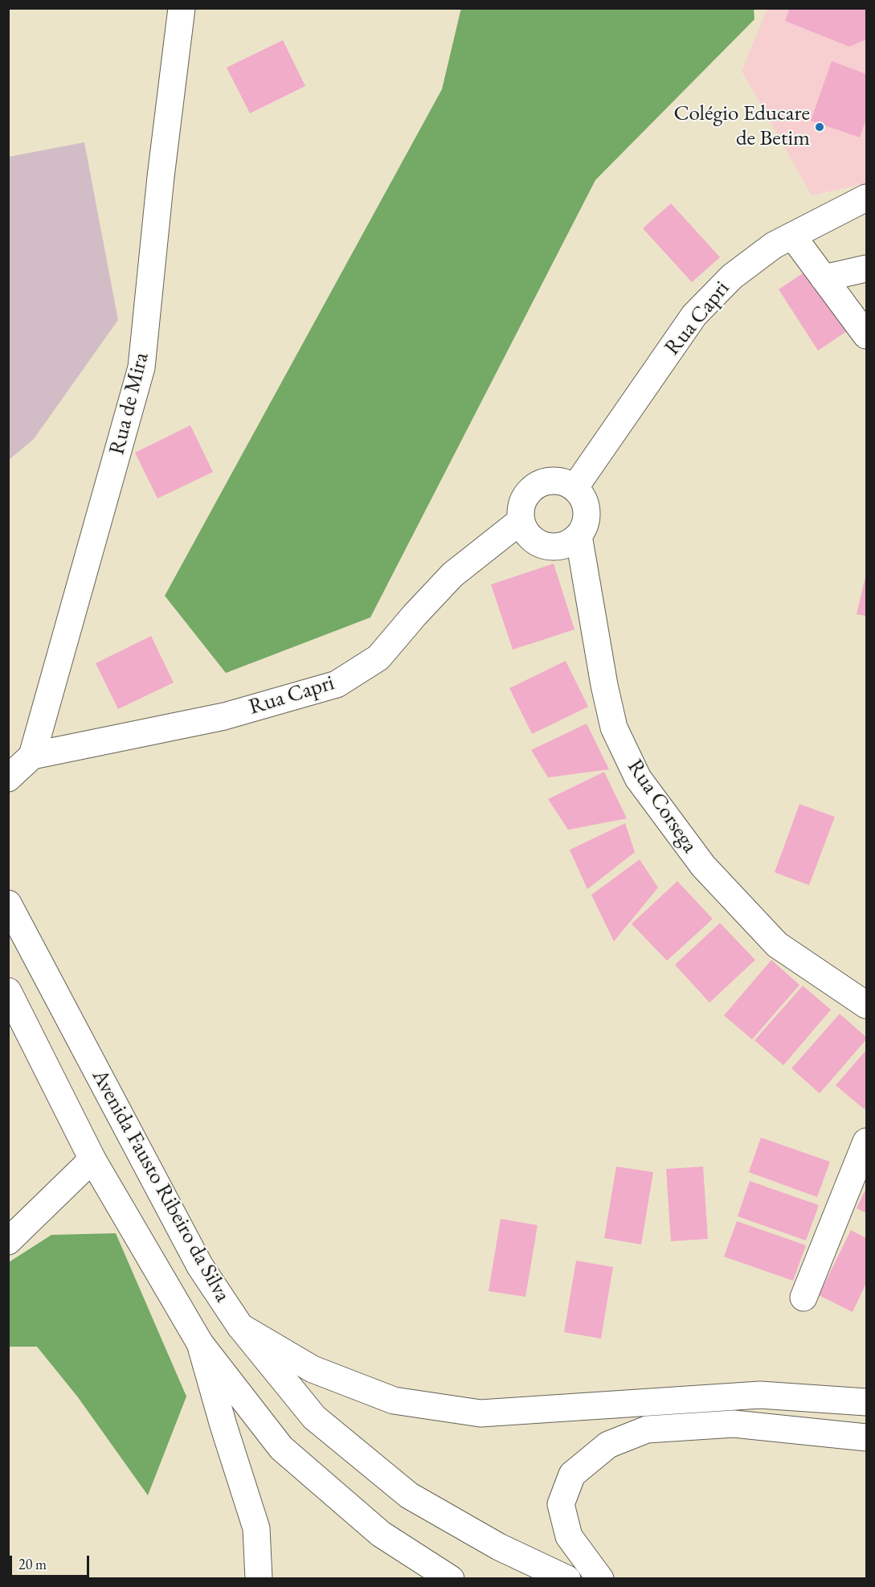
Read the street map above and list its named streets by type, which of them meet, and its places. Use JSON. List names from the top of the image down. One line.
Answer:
{"streets":{"main road":["Rua Capri","Rua de Mira","Rua Corsega","Avenida Fausto Ribeiro da Silva"]},"crossings":[["Rua Capri","Rua de Mira"],["Rua Capri","Rua Corsega"]],"places":["Colégio Educare de Betim"],"scale_bar":"20 m"}
